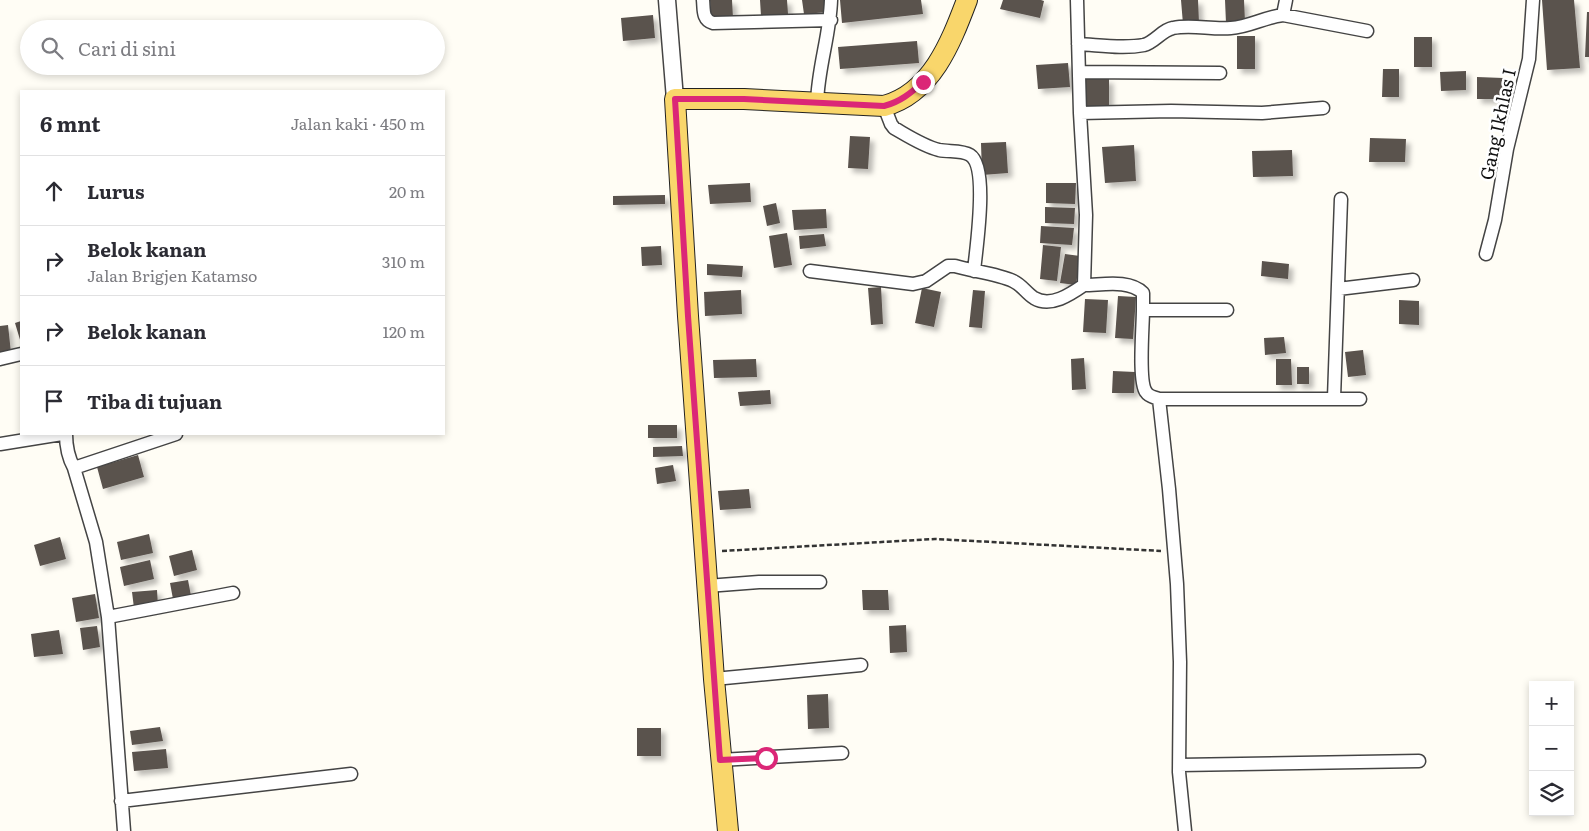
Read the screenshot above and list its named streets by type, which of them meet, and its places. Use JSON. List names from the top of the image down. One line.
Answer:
{"streets":{"street":["Gang Ikhlas I"]},"page":{"search":"Cari di sini","heading":["6 mnt","Jalan kaki · 450 m"],"list":[["Lurus","20 m"],["Belok kanan","Jalan Brigjen Katamso","310 m"],["Belok kanan","120 m"],"Tiba di tujuan"],"map_buttons":["+","−"]}}
